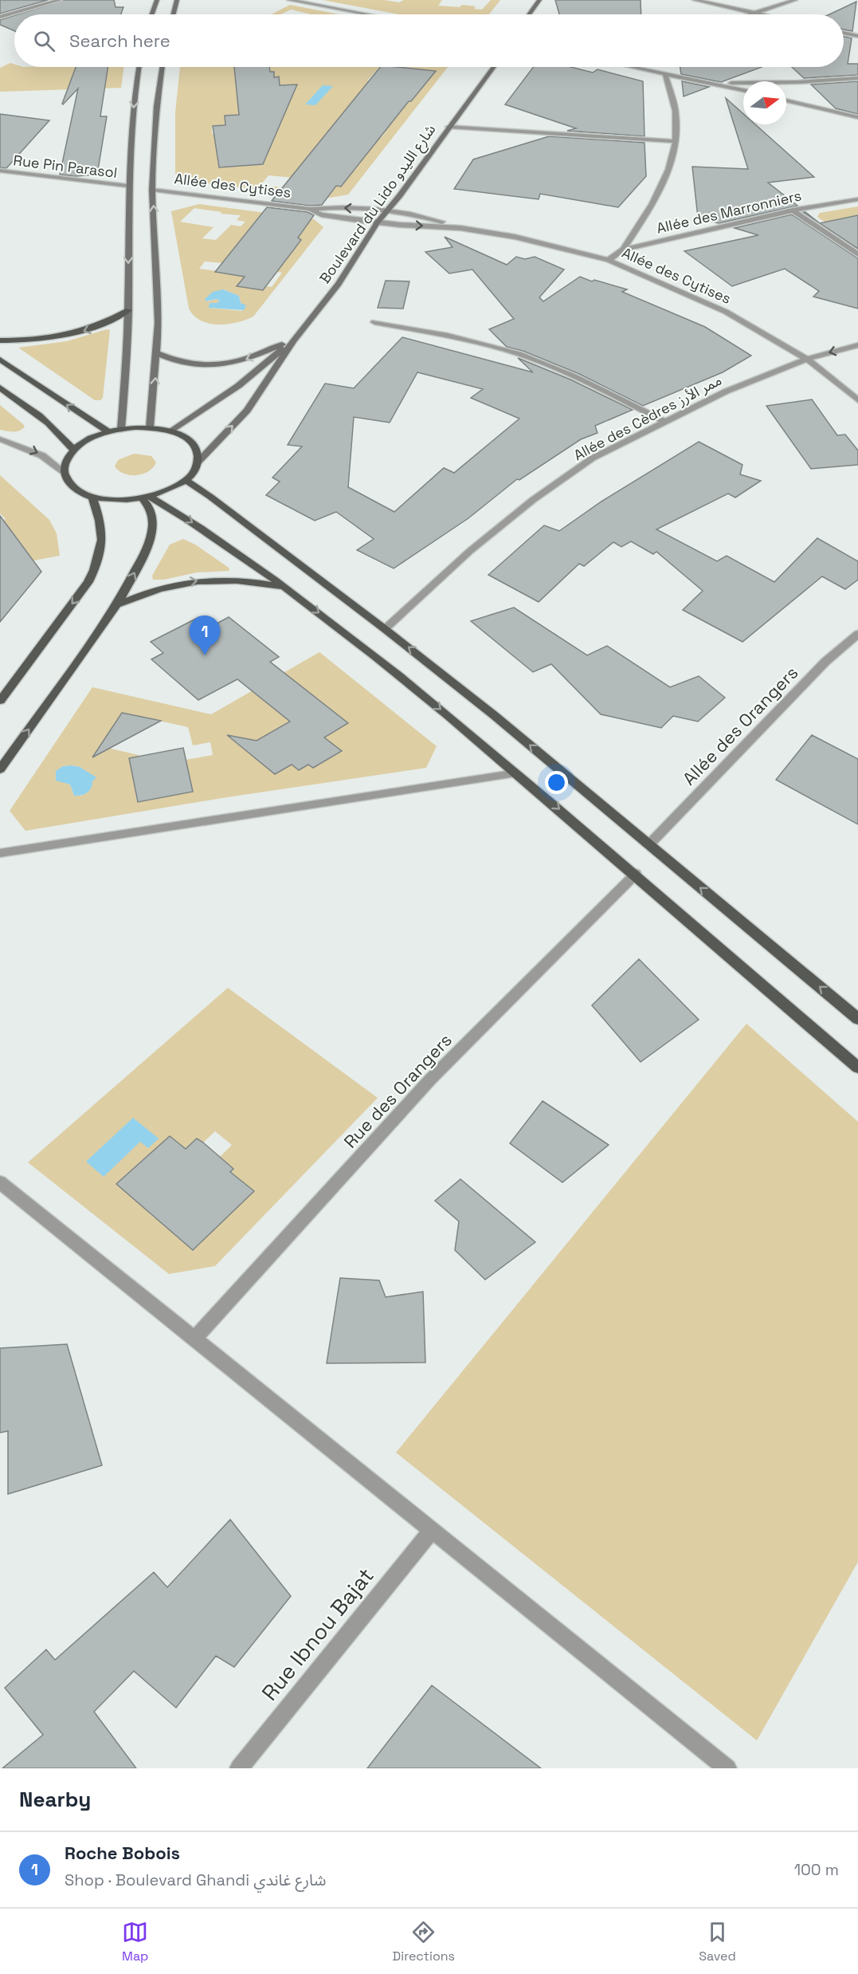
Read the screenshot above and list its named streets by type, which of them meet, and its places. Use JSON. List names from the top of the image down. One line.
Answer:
{"streets":{"main road":["Boulevard du Lido شارع الليدو"],"street":["Rue Pin Parasol","Allée des Cytises","Allée des Marronniers","Allée des Cèdres ممر الأرز","Allée des Orangers","Rue des Orangers","Rue Ibnou Bajat"]},"crossings":[["Allée des Cytises","Boulevard du Lido شارع الليدو"],["Allée des Cytises","Allée des Marronniers"],["Allée des Cytises","Allée des Cèdres ممر الأرز"]],"north":"right","page":{"search":"Search here","pins":"1","heading":"Nearby","list":[{"mark":"1","name":"Roche Bobois","note":"Shop · Boulevard Ghandi شارع غاندي","value":"100 m"}],"nav":["Map","Directions","Saved"]}}
